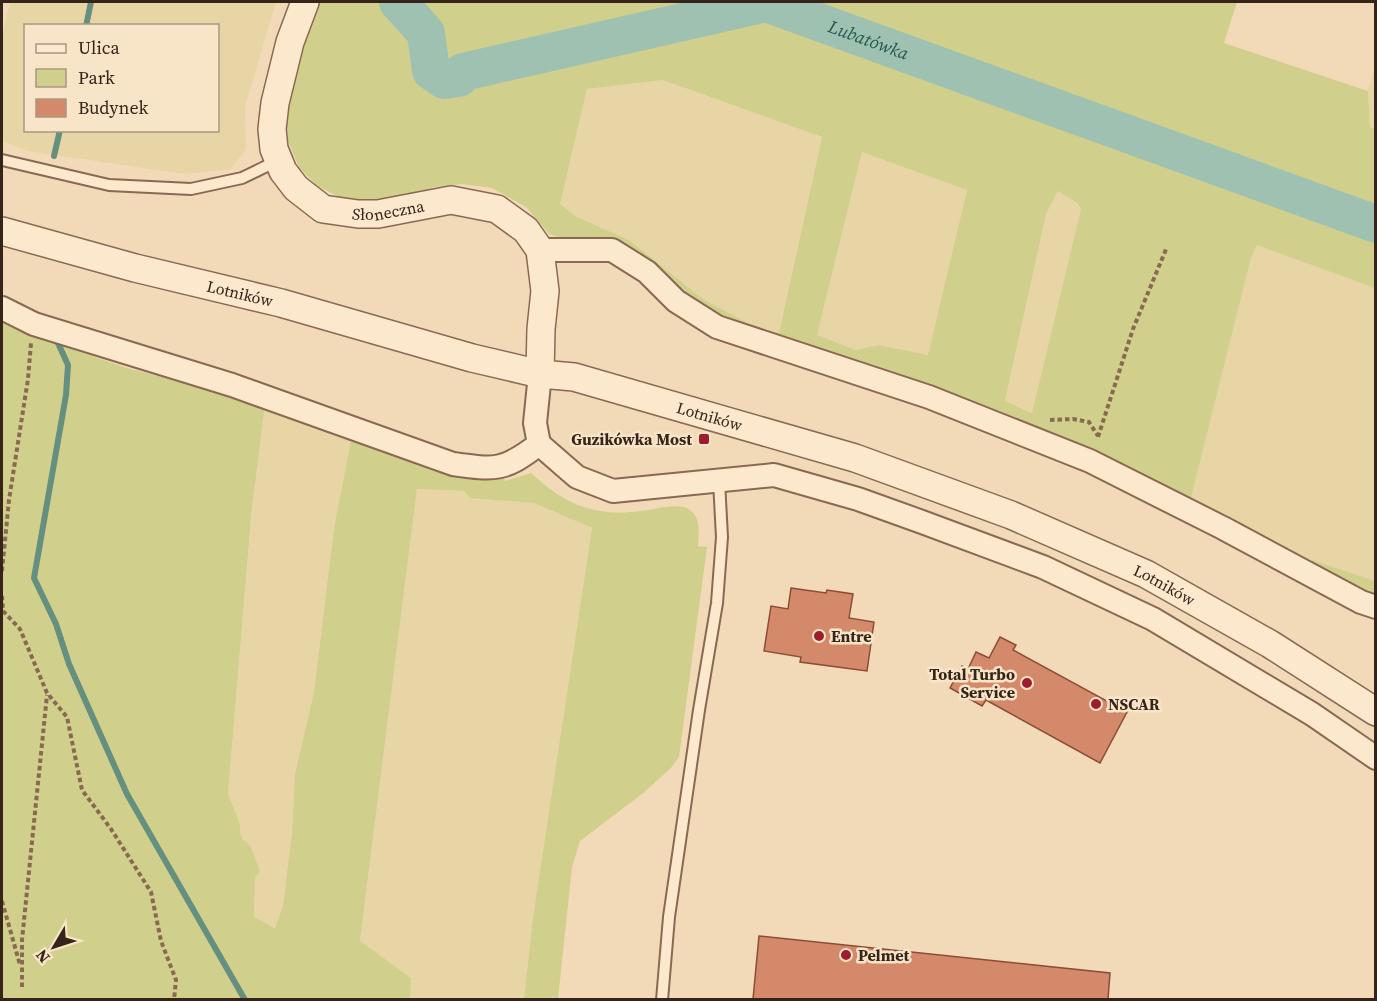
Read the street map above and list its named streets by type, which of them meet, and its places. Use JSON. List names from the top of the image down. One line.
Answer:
{"streets":{"street":["Słoneczna","Lotników"]},"water":["Lubatówka"],"places":{"transit":["Guzikówka Most"],"other":["Entre","Total Turbo Service","NSCAR","Pelmet"]},"legend":["Ulica","Park","Budynek"],"north":"bottom left"}
